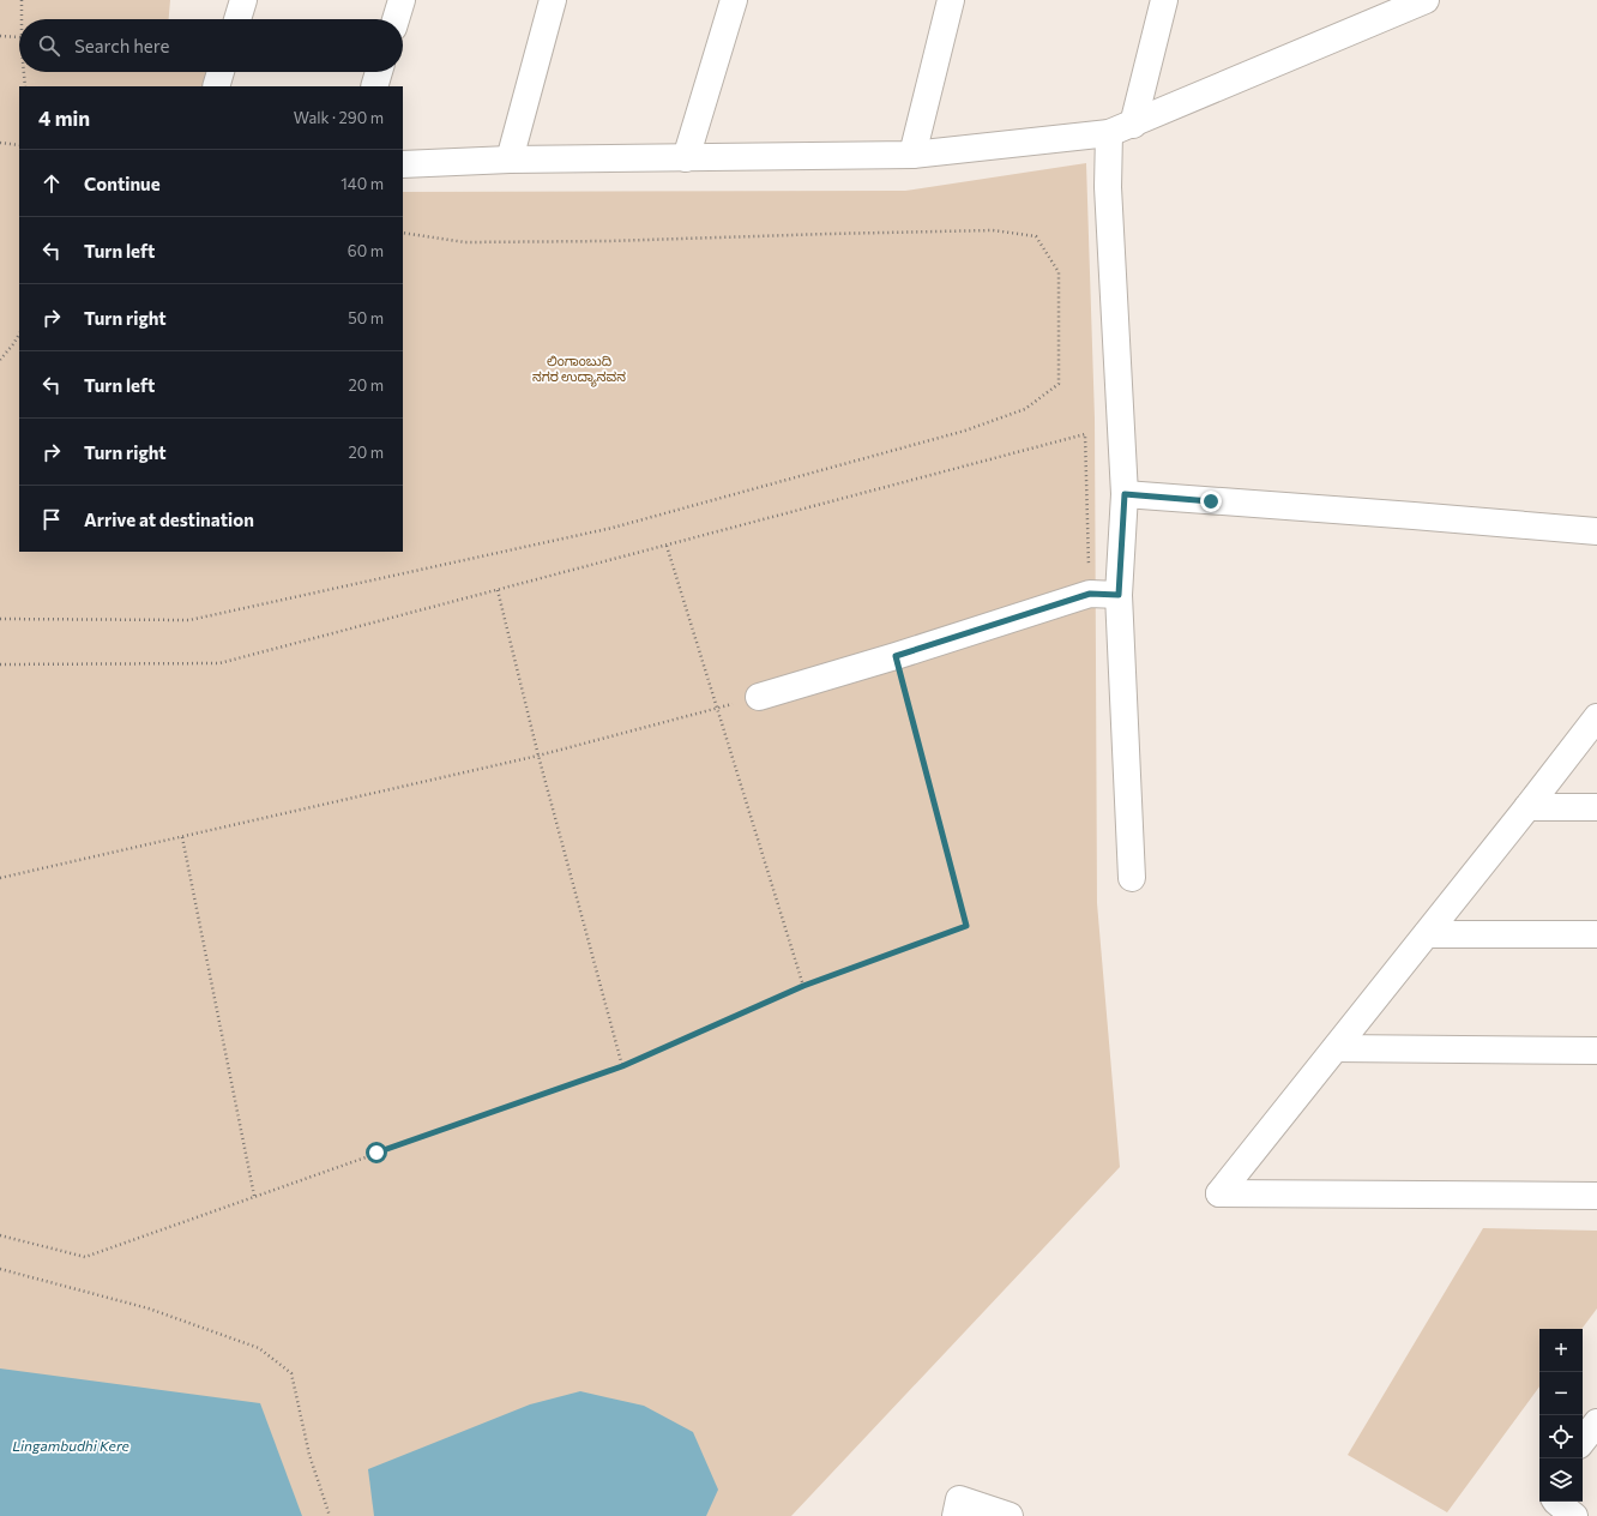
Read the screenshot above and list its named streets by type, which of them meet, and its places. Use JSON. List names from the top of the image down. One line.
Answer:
{"water":["Lingambudhi Kere"],"parks":["ಲಿಂಗಾಂಬುದಿ ನಗರ ಉದ್ಯಾನವನ"],"page":{"search":"Search here","heading":["4 min","Walk · 290 m"],"list":[["Continue","140 m"],["Turn left","60 m"],["Turn right","50 m"],["Turn left","20 m"],["Turn right","20 m"],"Arrive at destination"],"map_buttons":["+","−"]}}
